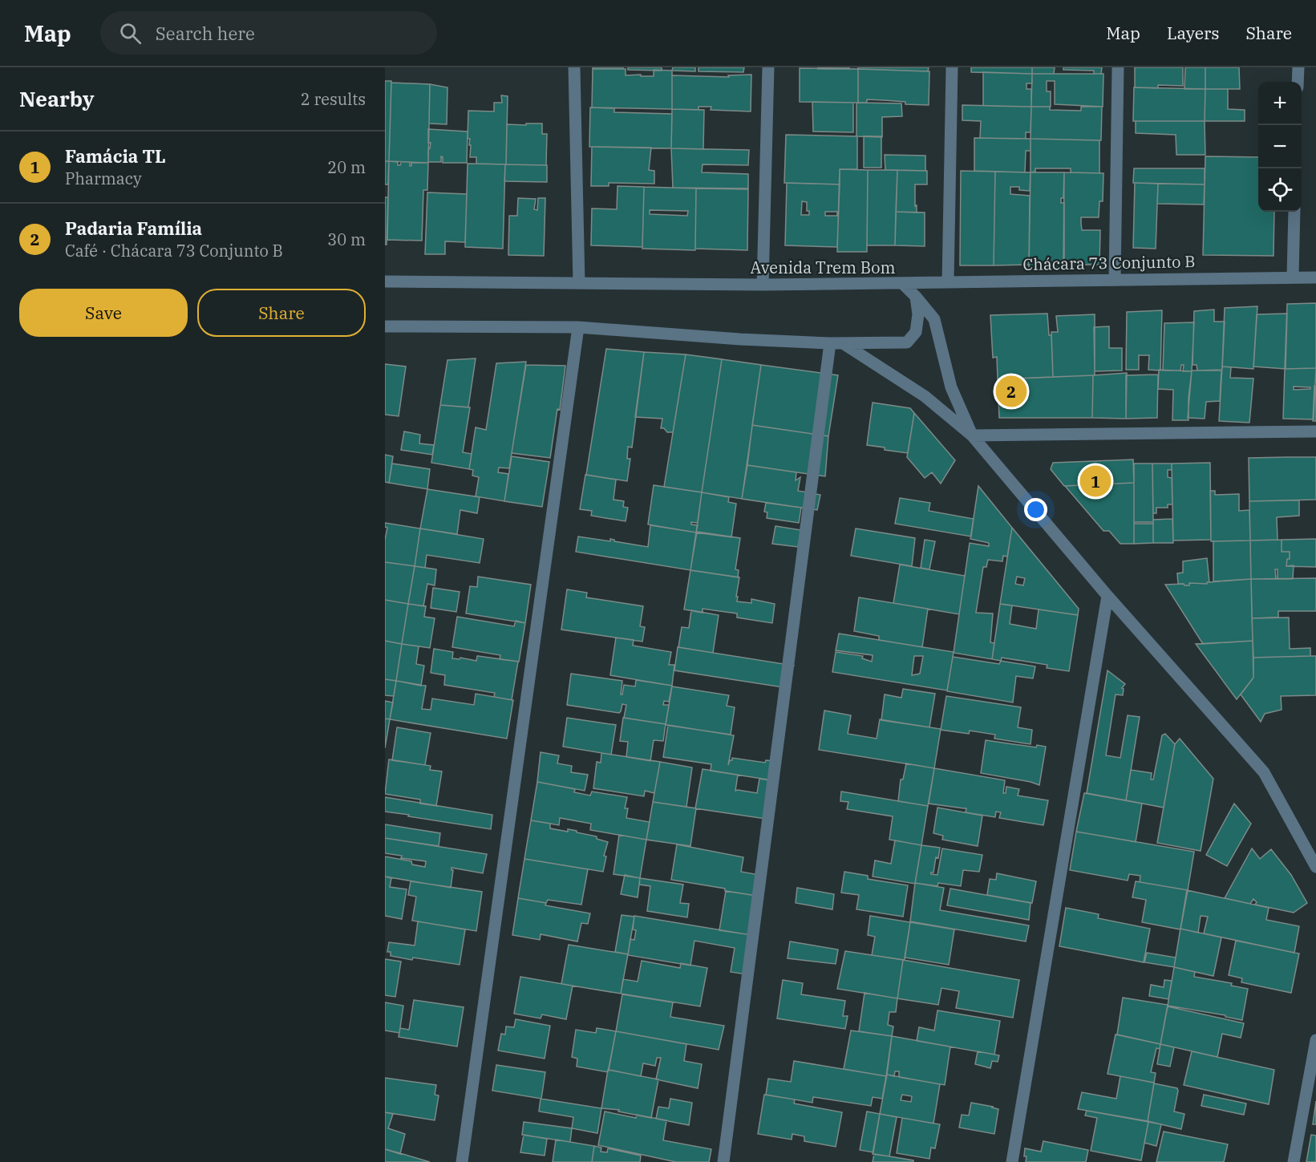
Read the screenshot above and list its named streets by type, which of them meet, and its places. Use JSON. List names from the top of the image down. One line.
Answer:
{"streets":{"street":["Chácara 73 Conjunto B","Avenida Trem Bom"]},"crossings":[["Chácara 73 Conjunto B","Avenida Trem Bom"]],"page":{"header":"Map","search":"Search here","nav":["Map","Layers","Share"],"heading":["Nearby","2 results"],"map_buttons":["+","−"],"list":[{"mark":"1","name":"Famácia TL","note":"Pharmacy","value":"20 m"},{"mark":"2","name":"Padaria Família","note":"Café · Chácara 73 Conjunto B","value":"30 m"}],"buttons":["Save","Share"],"pins":["2","1"]}}
